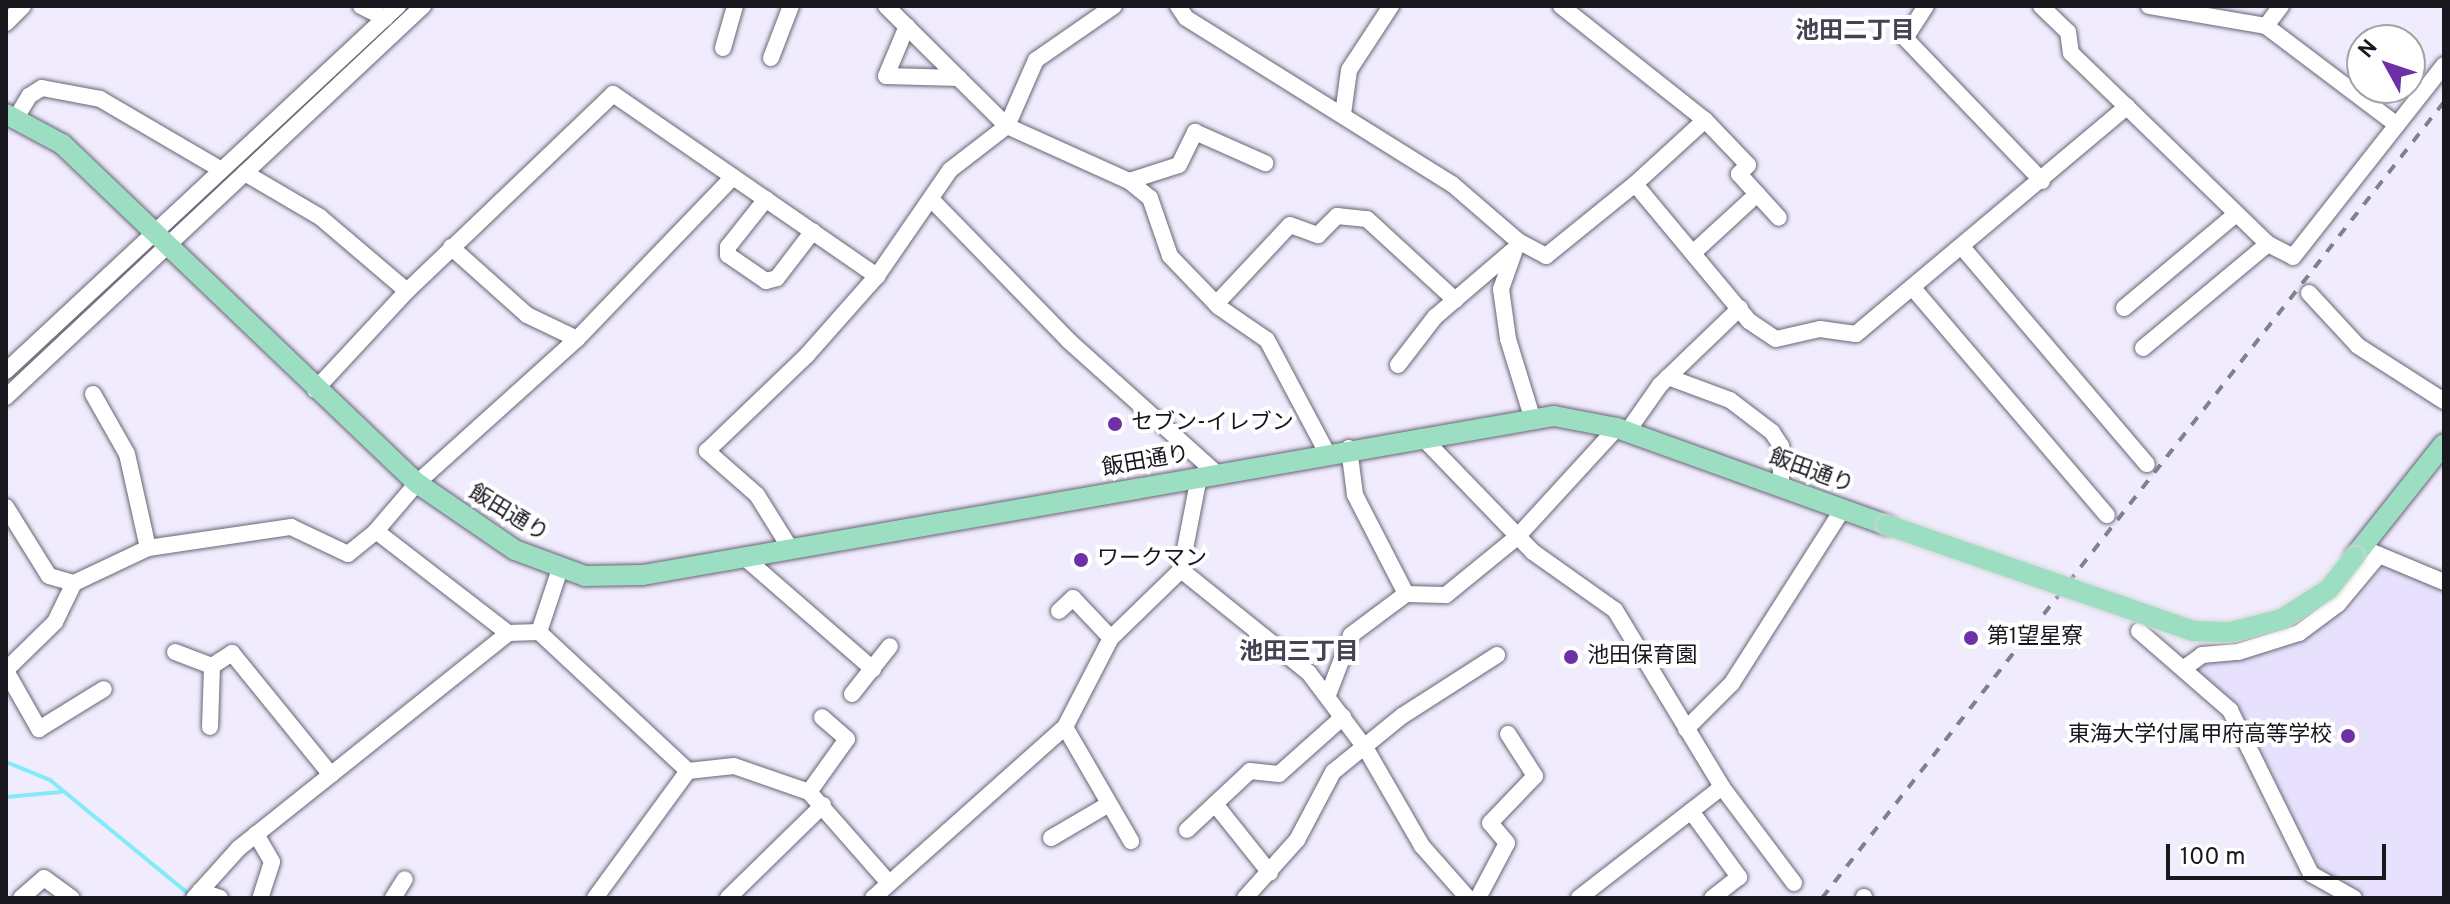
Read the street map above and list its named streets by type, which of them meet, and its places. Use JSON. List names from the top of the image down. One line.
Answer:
{"streets":{"main road":["飯田通り"]},"districts":["池田二丁目","池田三丁目"],"places":["セブン-イレブン","ワークマン","第1望星寮","池田保育園","東海大学付属甲府高等学校"],"scale_bar":"100 m","north":"top left"}
